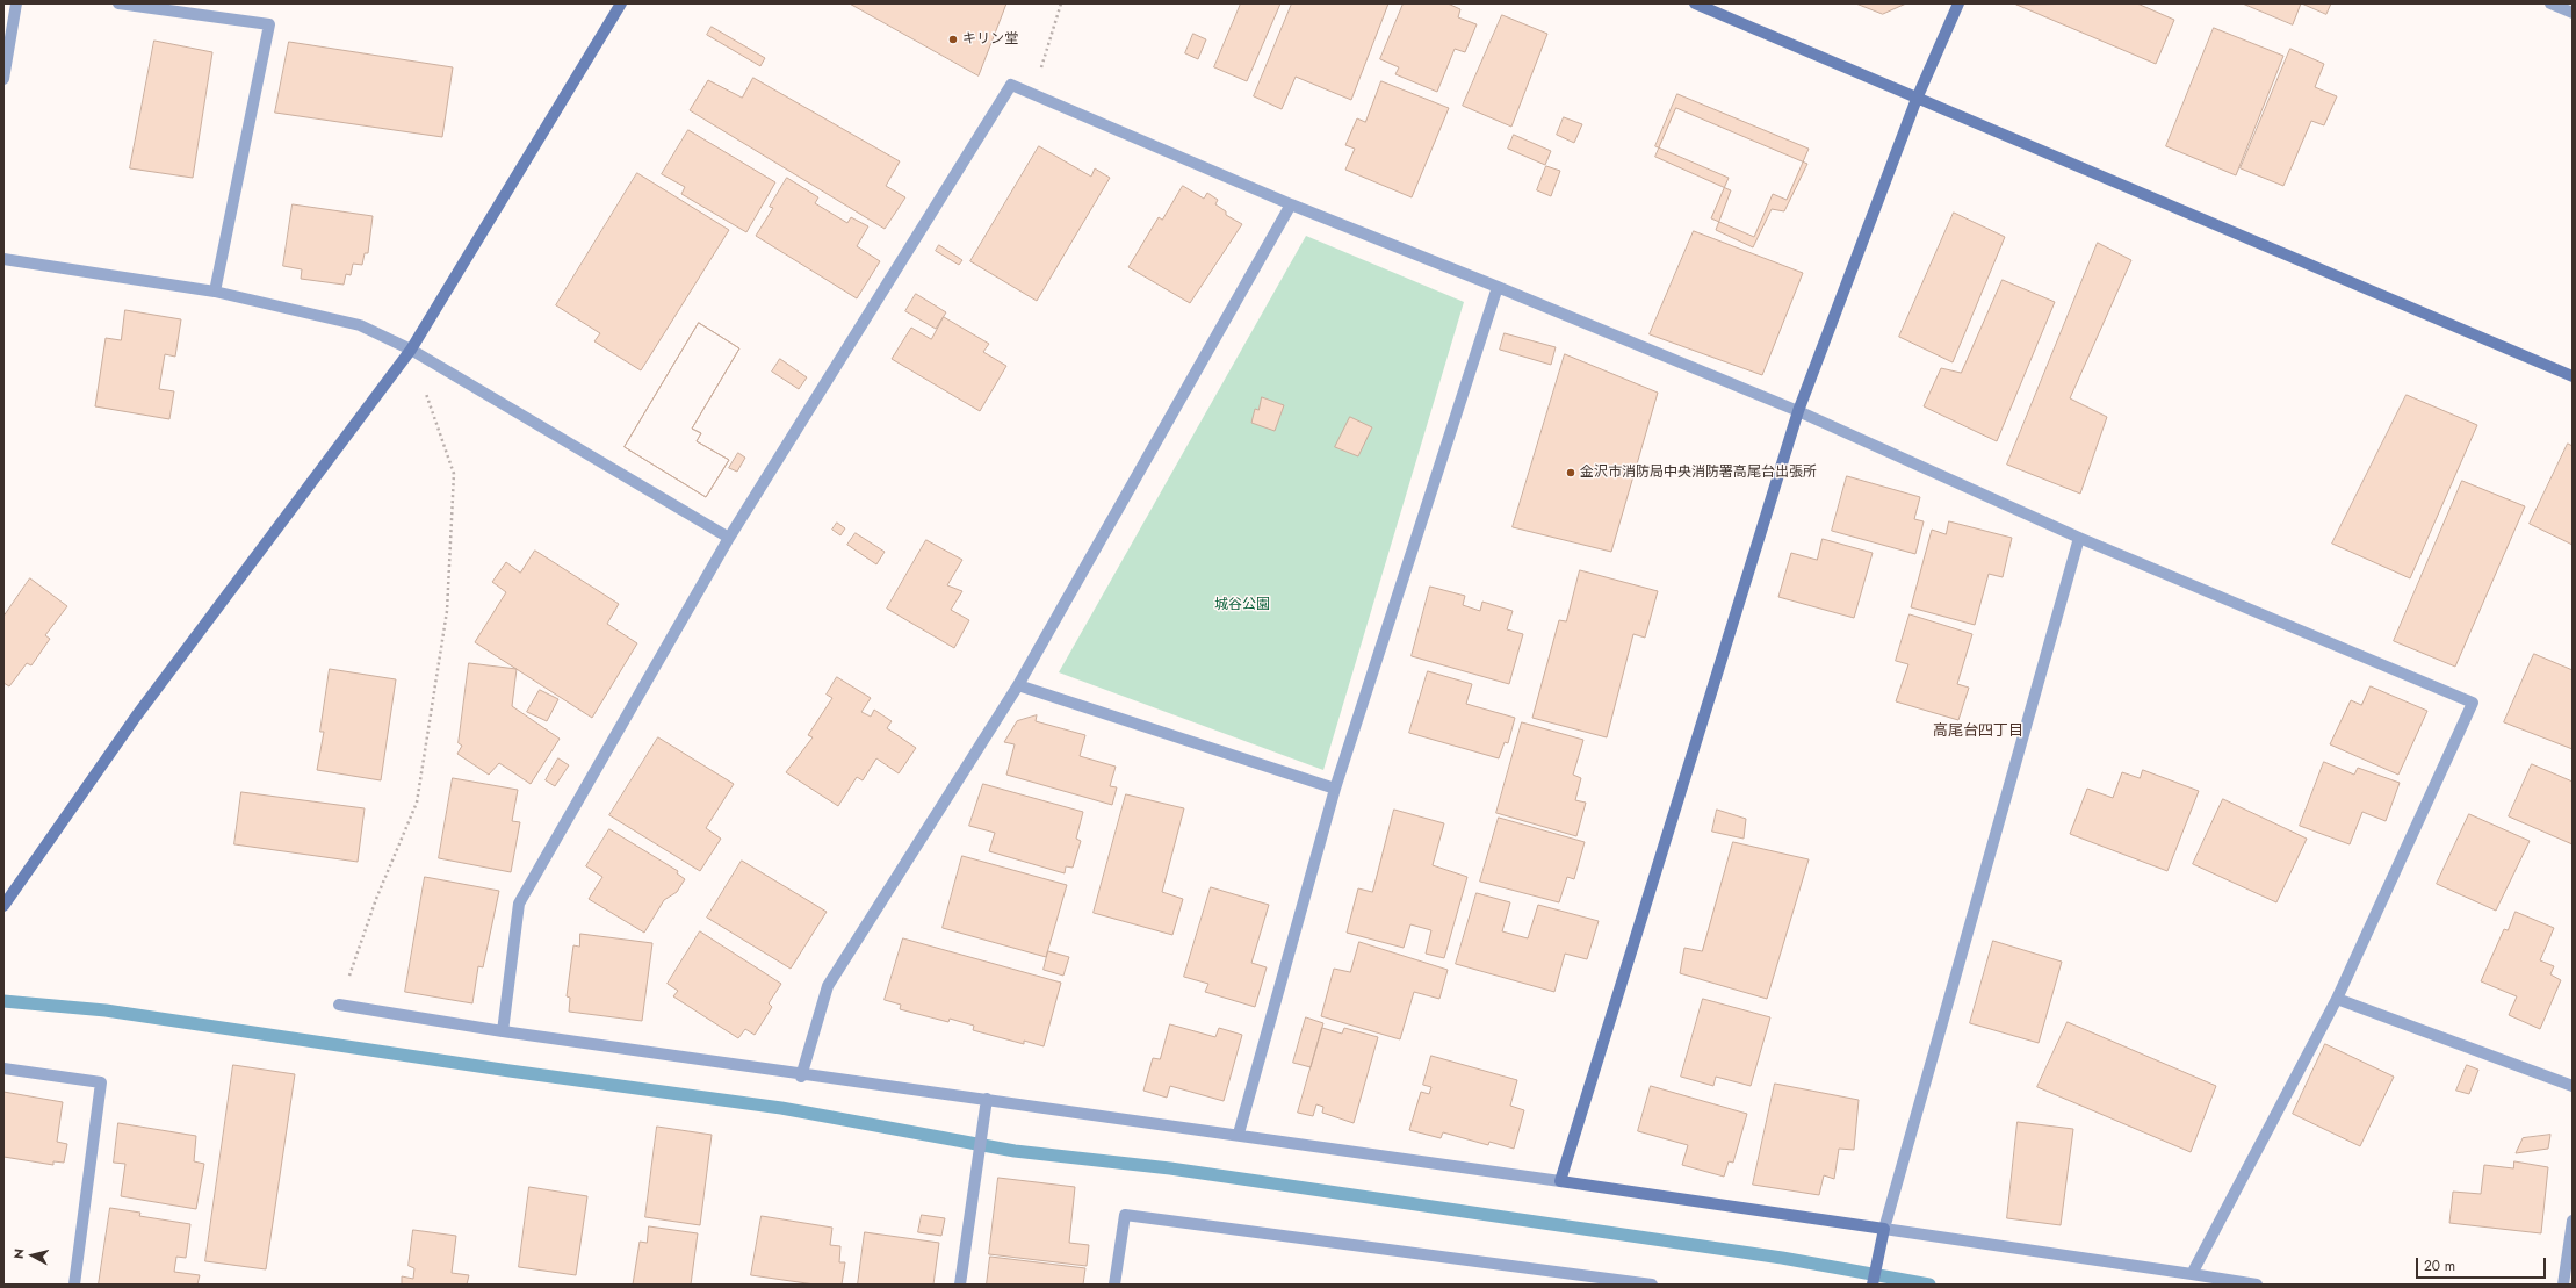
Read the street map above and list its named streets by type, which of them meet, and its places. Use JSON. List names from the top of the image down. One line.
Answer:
{"districts":["高尾台四丁目"],"parks":["城谷公園"],"places":["キリン堂","金沢市消防局中央消防署高尾台出張所"],"scale_bar":"20 m","north":"left"}
